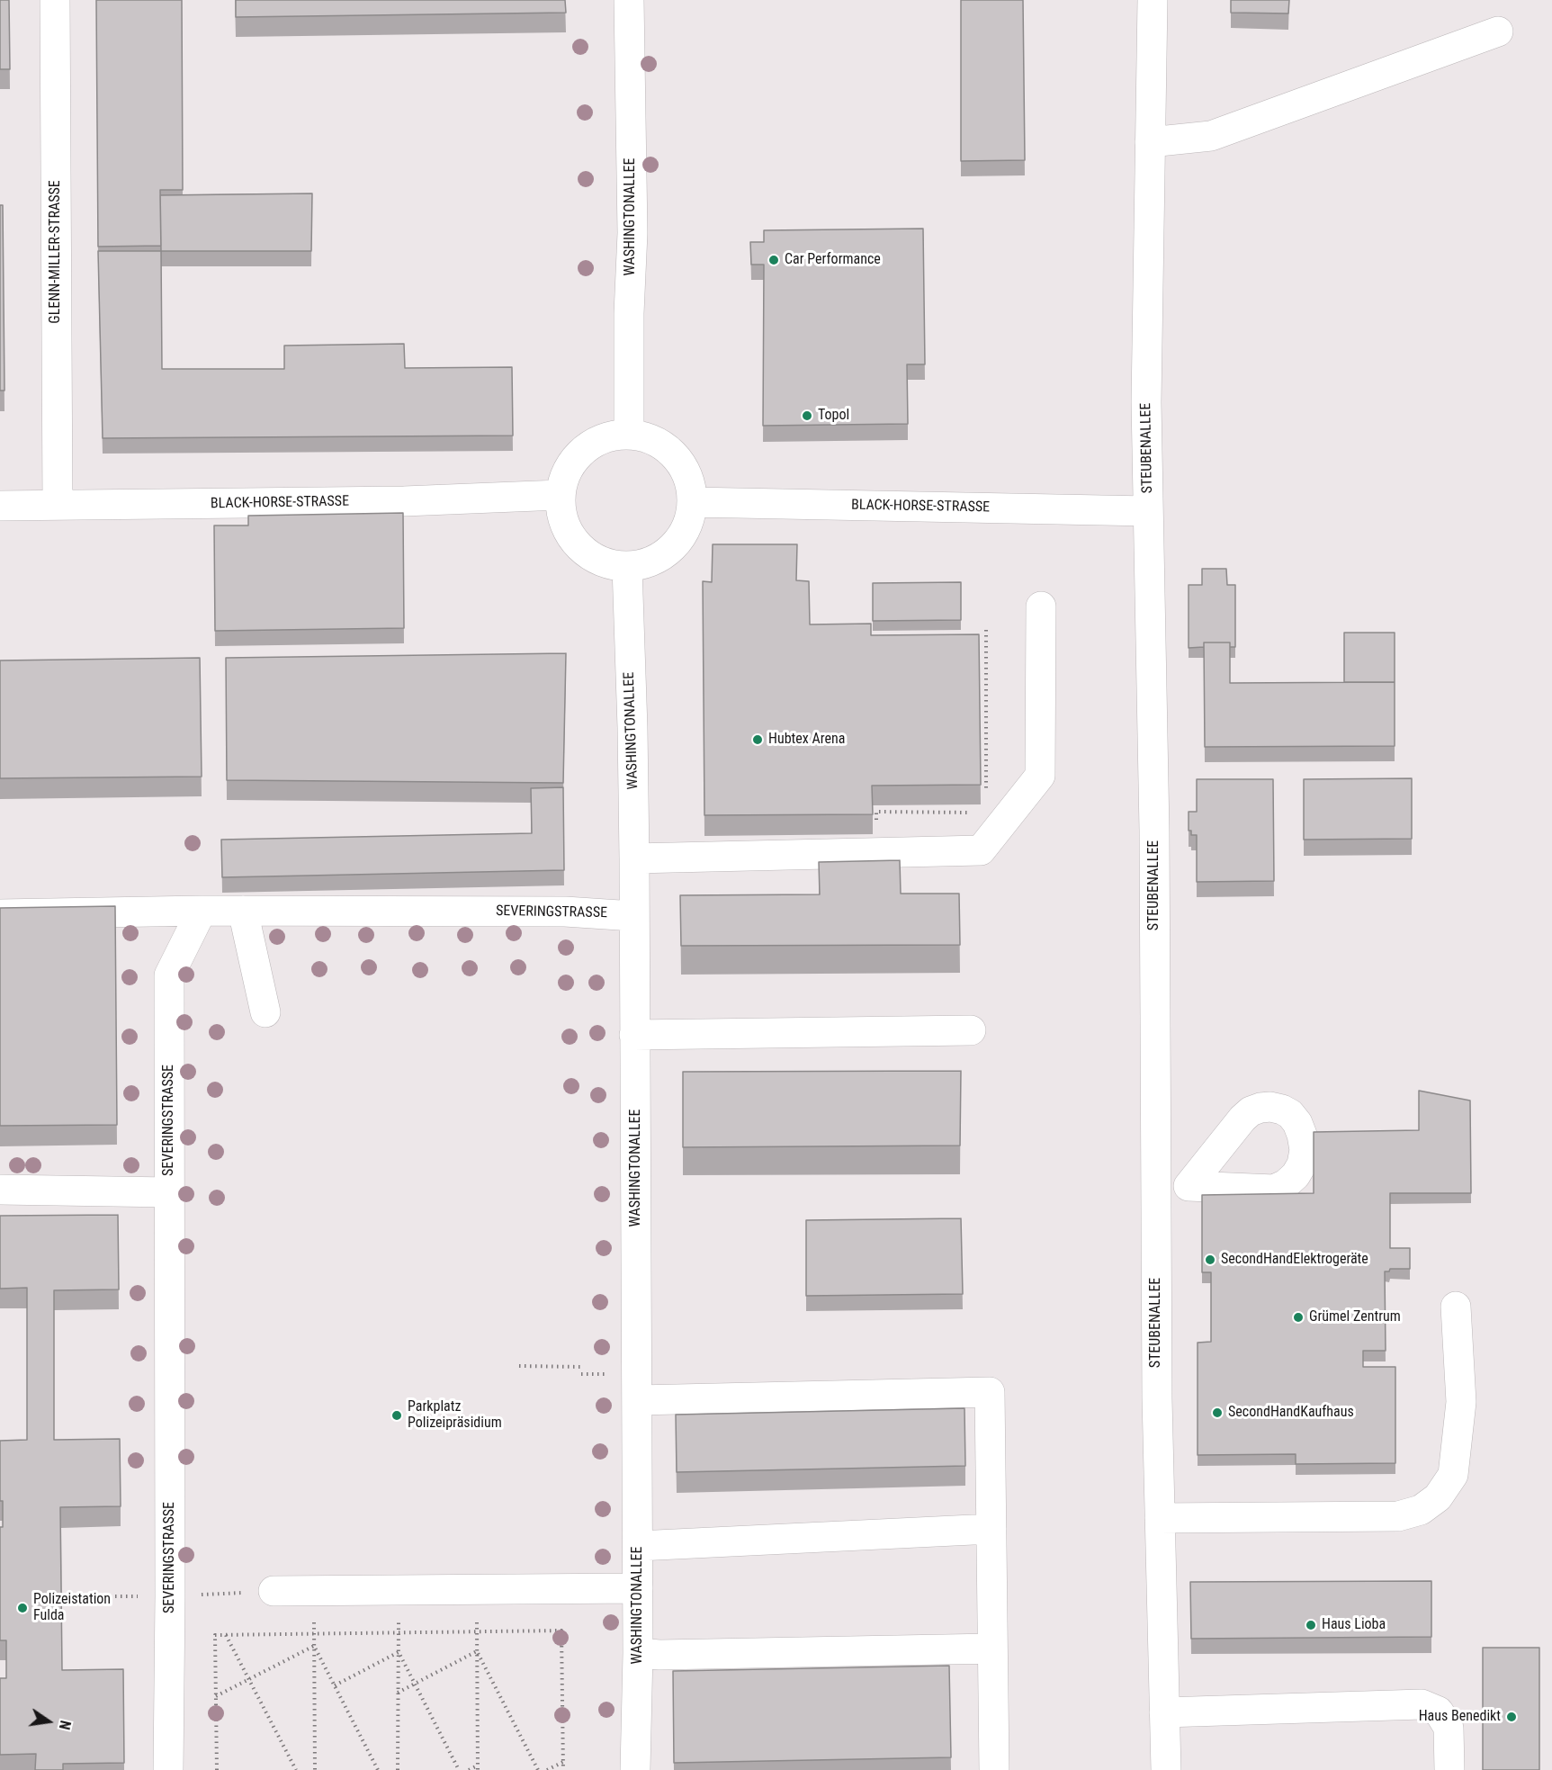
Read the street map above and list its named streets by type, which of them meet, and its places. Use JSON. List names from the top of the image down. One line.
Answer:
{"streets":{"street":["WASHINGTONALLEE","GLENN-MILLER-STRASSE","STEUBENALLEE","BLACK-HORSE-STRASSE","SEVERINGSTRASSE"]},"crossings":[["WASHINGTONALLEE","BLACK-HORSE-STRASSE"],["WASHINGTONALLEE","SEVERINGSTRASSE"],["GLENN-MILLER-STRASSE","BLACK-HORSE-STRASSE"],["STEUBENALLEE","BLACK-HORSE-STRASSE"]],"places":["Car Performance","Topol","Hubtex Arena","SecondHandElektrogeräte","Grümel Zentrum","SecondHandKaufhaus","Parkplatz Polizeipräsidium","Polizeistation Fulda","Haus Lioba","Haus Benedikt"],"north":"right"}
